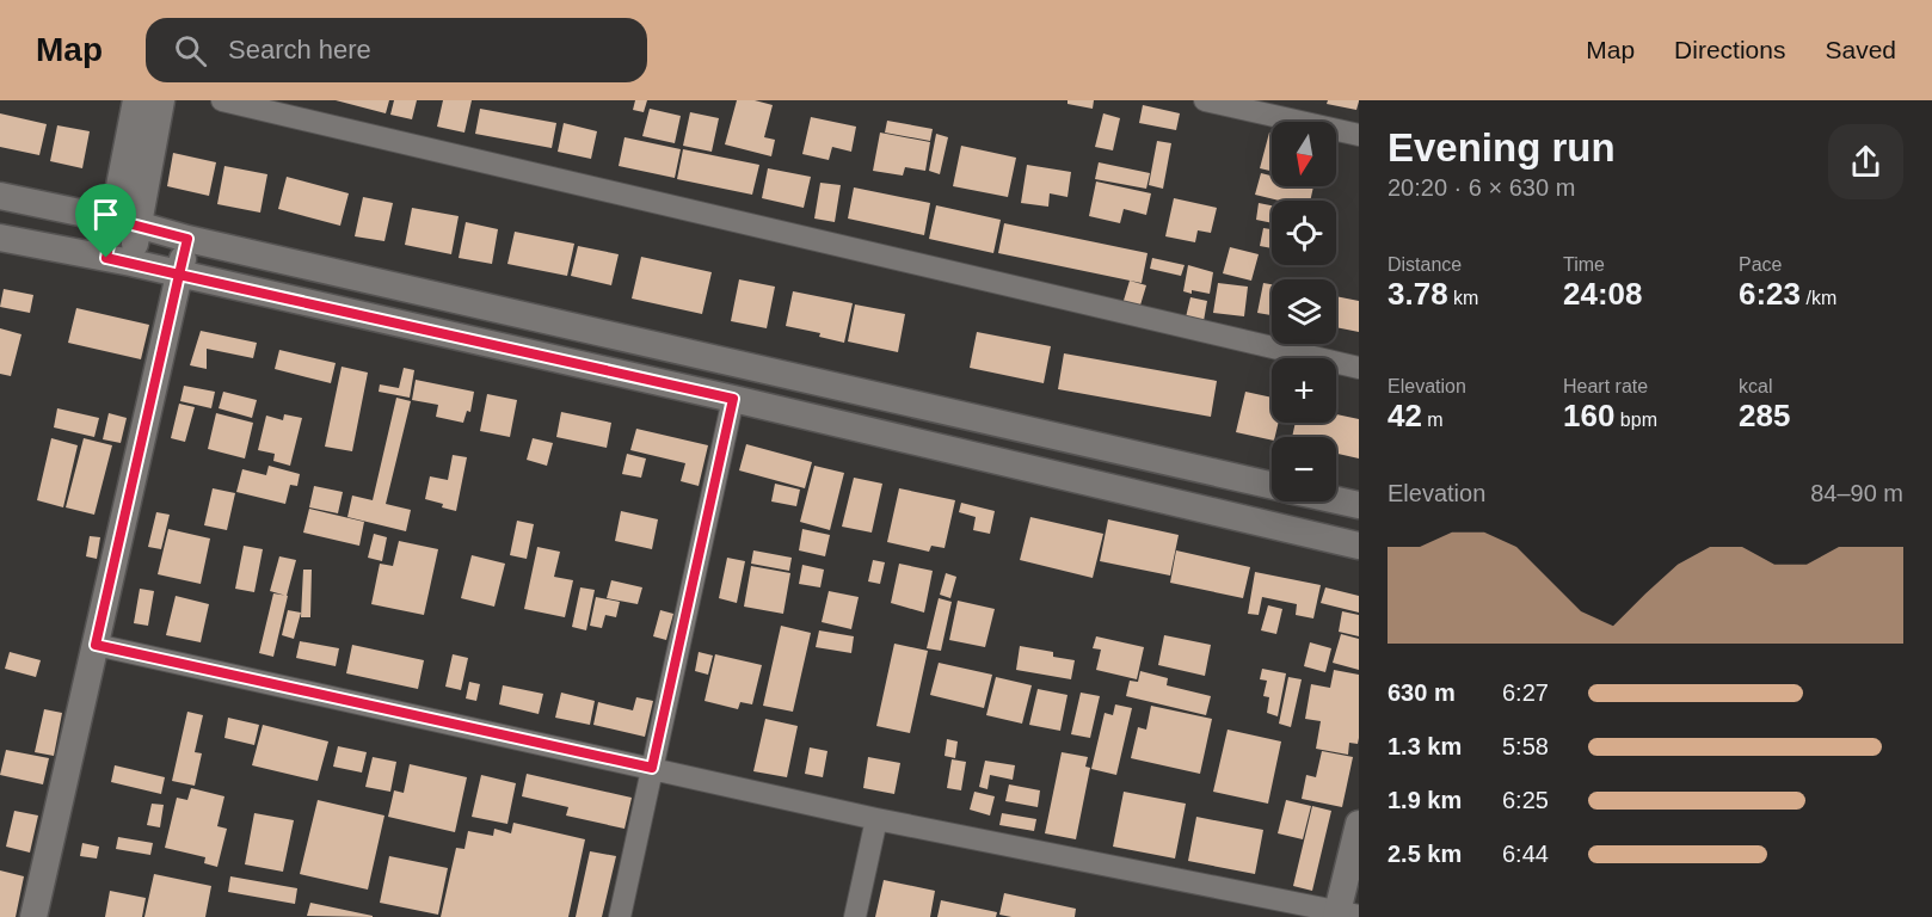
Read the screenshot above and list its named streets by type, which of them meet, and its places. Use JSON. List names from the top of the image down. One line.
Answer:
{"north":"bottom","page":{"header":"Map","search":"Search here","nav":["Map","Directions","Saved"],"heading":["Evening run","20:20 · 6 × 630 m"],"map_buttons":["+","−"],"stats":[["Distance","3.78 km"],["Time","24:08"],["Pace","6:23 /km"],["Elevation","42 m"],["Heart rate","160 bpm"],["kcal","285"]],"chart":["Elevation","84–90 m"],"list":[{"name":"630 m","note":"6:27"},{"name":"1.3 km","note":"5:58"},{"name":"1.9 km","note":"6:25"},{"name":"2.5 km","note":"6:44"}]}}
